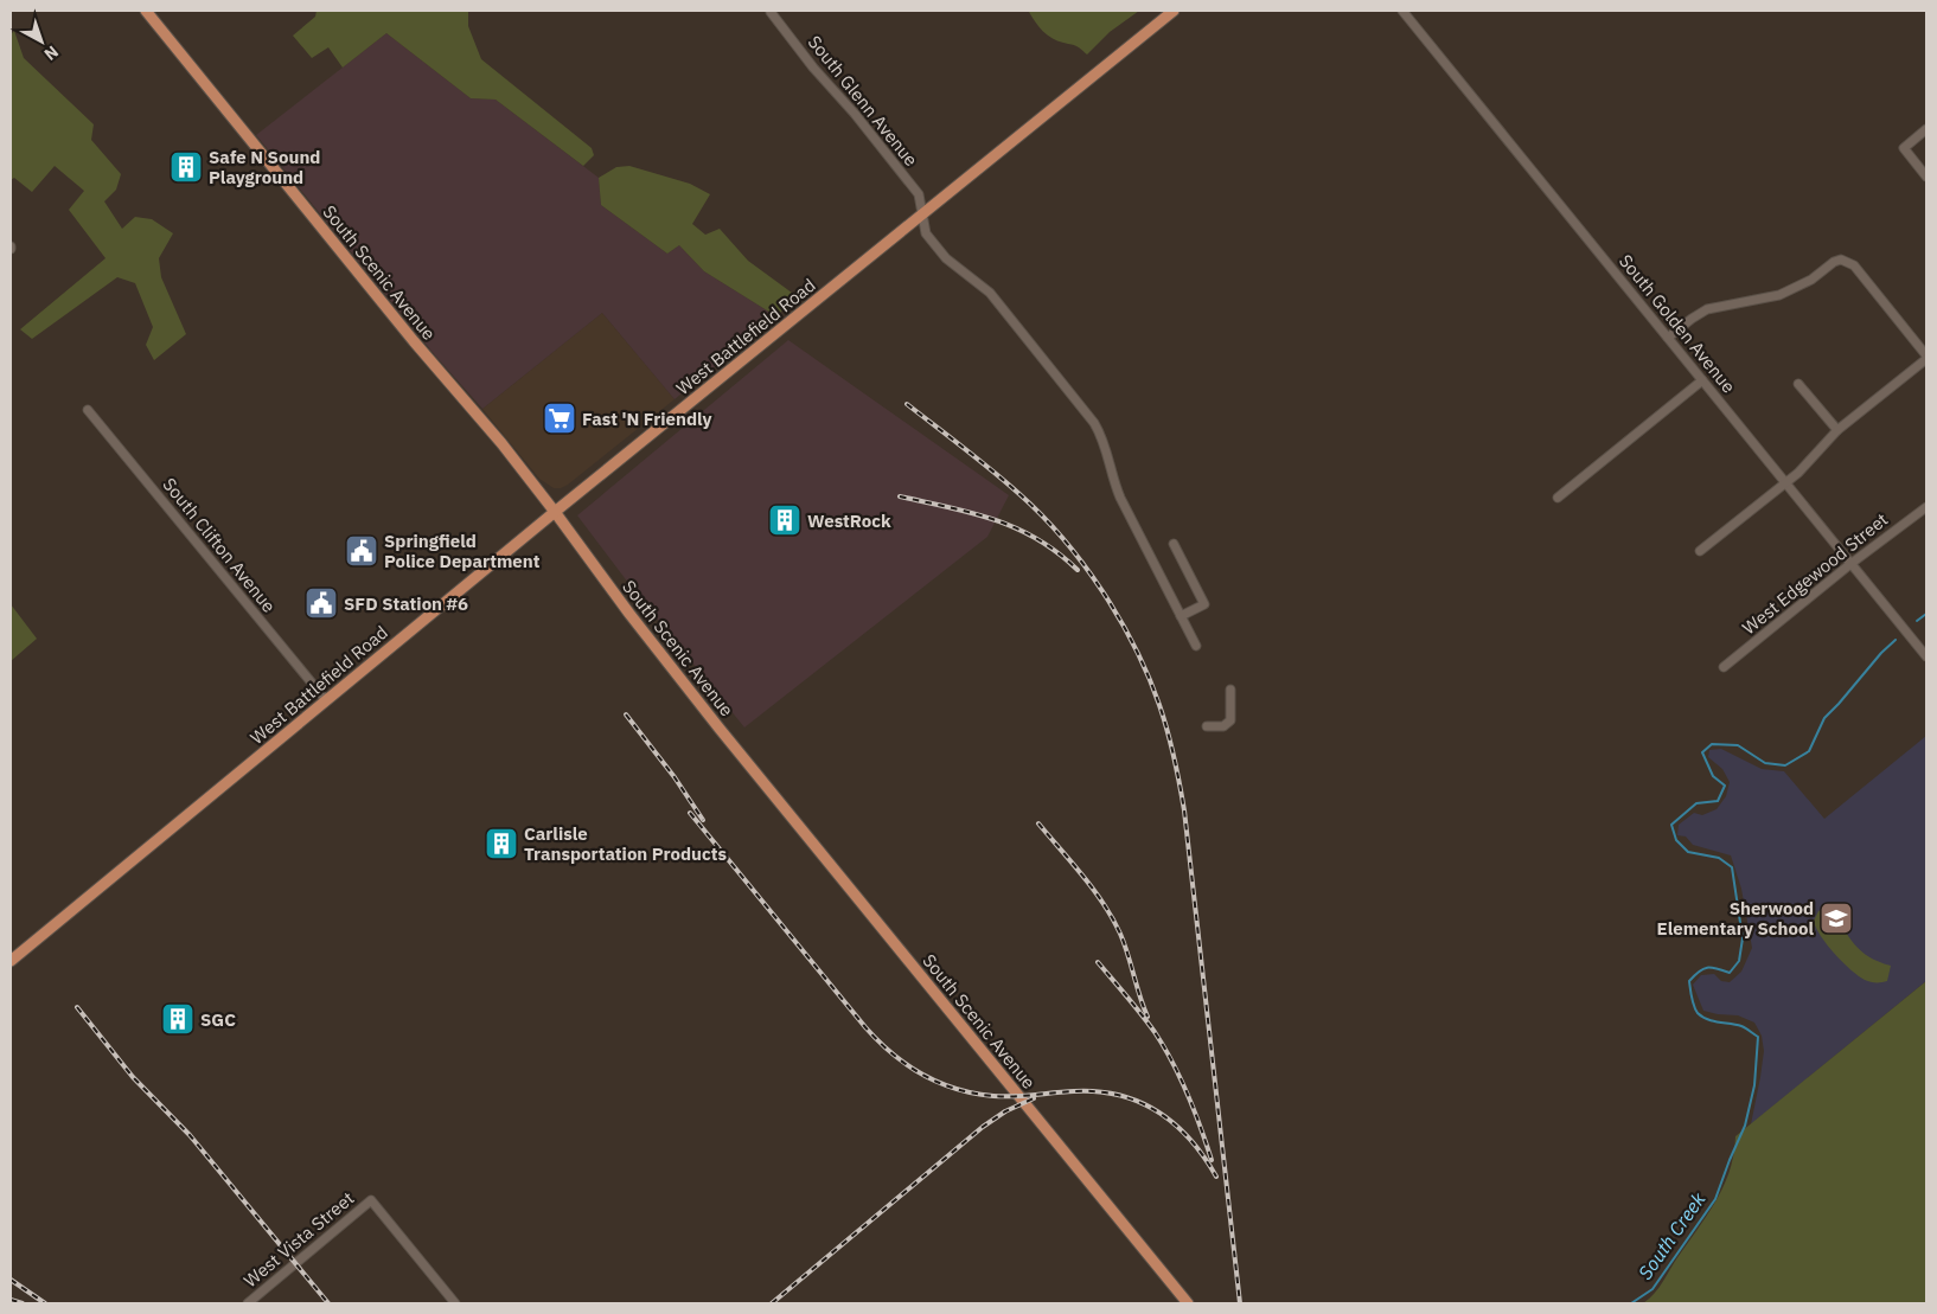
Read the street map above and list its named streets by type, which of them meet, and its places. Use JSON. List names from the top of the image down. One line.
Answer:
{"streets":{"main road":["South Scenic Avenue","West Battlefield Road"],"street":["South Glenn Avenue","South Golden Avenue","South Clifton Avenue","West Edgewood Street","West Vista Street"]},"crossings":[["South Glenn Avenue","West Battlefield Road"],["South Scenic Avenue","West Battlefield Road"],["South Golden Avenue","West Edgewood Street"],["West Battlefield Road","South Clifton Avenue"]],"water":["South Creek"],"places":{"building":["Safe N Sound Playground","WestRock","Carlisle Transportation Products","SGC"],"supermarket":["Fast 'N Friendly"],"public building":["Springfield Police Department","SFD Station #6"],"school or university":["Sherwood Elementary School"]},"north":"bottom right"}
